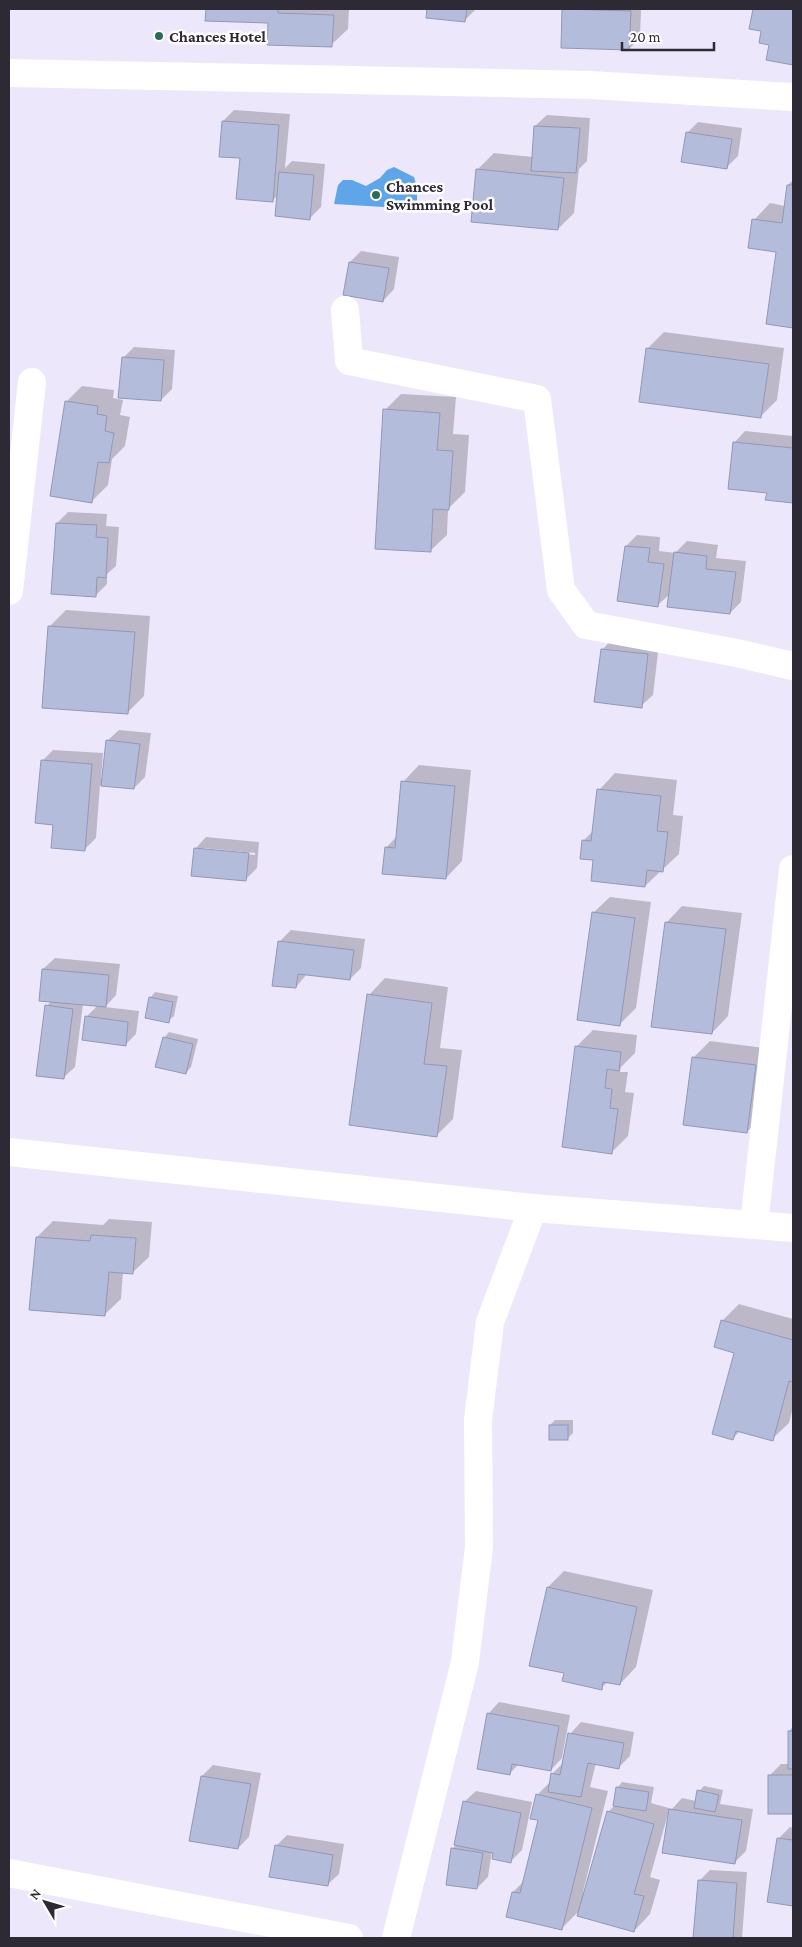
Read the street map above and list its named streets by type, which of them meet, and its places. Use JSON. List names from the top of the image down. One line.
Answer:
{"places":["Chances Hotel","Chances Swimming Pool"],"scale_bar":"20 m","north":"top left"}
